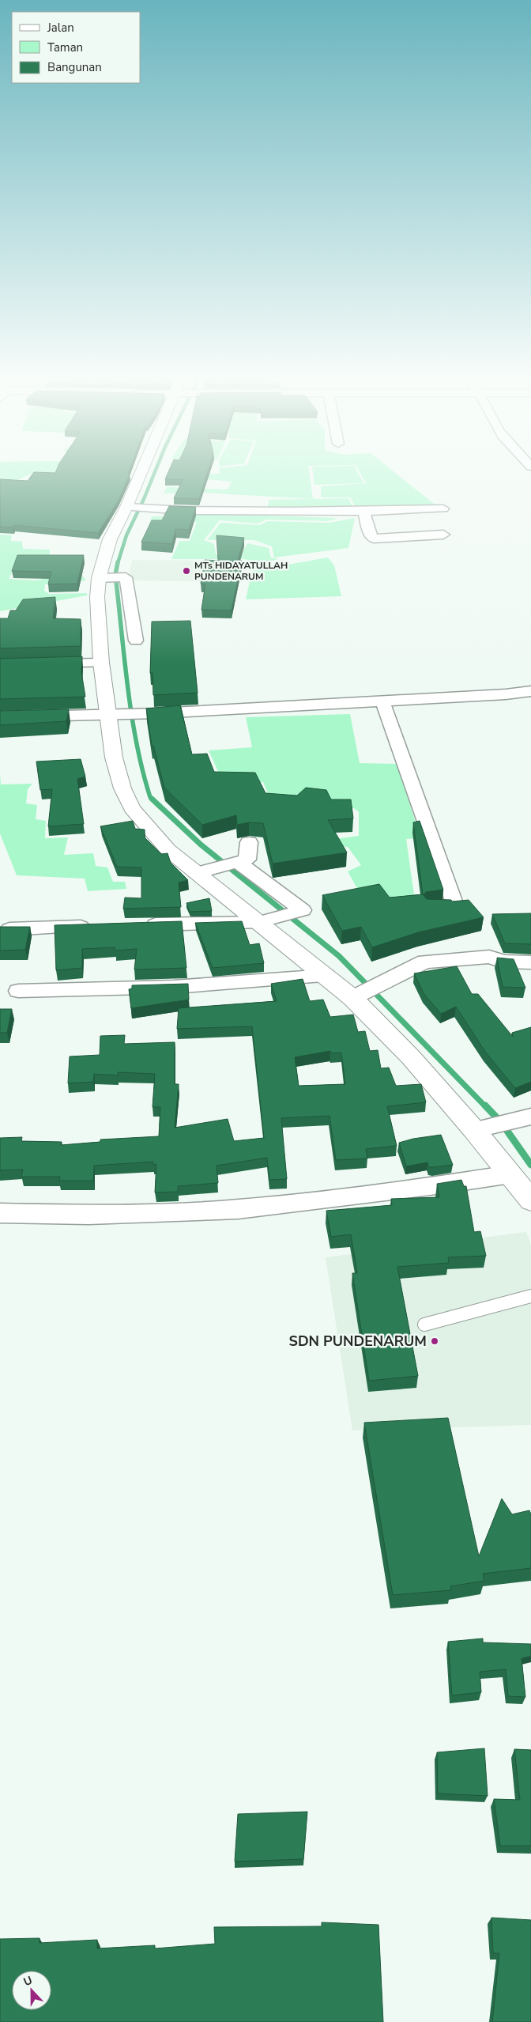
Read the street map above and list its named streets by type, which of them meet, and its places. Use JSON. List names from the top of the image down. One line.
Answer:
{"places":["MTs HIDAYATULLAH PUNDENARUM","SDN PUNDENARUM"],"legend":["Jalan","Taman","Bangunan"],"north":"top"}
